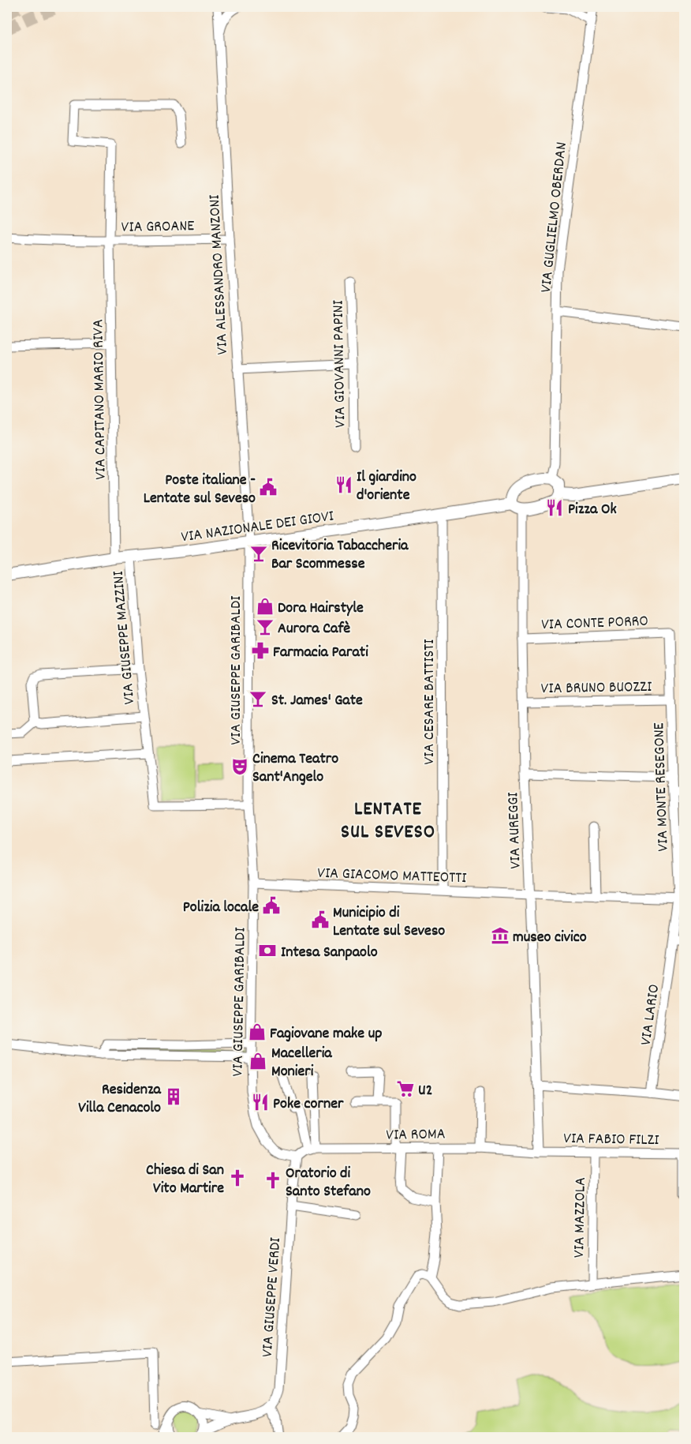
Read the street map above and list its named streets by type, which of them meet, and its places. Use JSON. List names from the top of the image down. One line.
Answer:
{"streets":{"main road":["VIA NAZIONALE DEI GIOVI"],"street":["VIA GUGLIELMO OBERDAN","VIA GROANE","VIA ALESSANDRO MANZONI","VIA GIOVANNI PAPINI","VIA CAPITANO MARIO RIVA","VIA CONTE PORRO","VIA GIUSEPPE MAZZINI","VIA GIUSEPPE GARIBALDI","VIA BRUNO BUOZZI","VIA CESARE BATTISTI","VIA MONTE RESEGONE","VIA AUREGGI","VIA GIACOMO MATTEOTTI","VIA LARIO","VIA ROMA","VIA FABIO FILZI","VIA MAZZOLA","VIA GIUSEPPE VERDI"]},"crossings":[["VIA GROANE","VIA ALESSANDRO MANZONI"],["VIA GROANE","VIA CAPITANO MARIO RIVA"],["VIA ALESSANDRO MANZONI","VIA NAZIONALE DEI GIOVI"],["VIA ALESSANDRO MANZONI","VIA GIUSEPPE GARIBALDI"],["VIA CAPITANO MARIO RIVA","VIA NAZIONALE DEI GIOVI"],["VIA NAZIONALE DEI GIOVI","VIA GIUSEPPE MAZZINI"],["VIA NAZIONALE DEI GIOVI","VIA GIUSEPPE GARIBALDI"],["VIA NAZIONALE DEI GIOVI","VIA CESARE BATTISTI"],["VIA CONTE PORRO","VIA MONTE RESEGONE"],["VIA CONTE PORRO","VIA AUREGGI"],["VIA GIUSEPPE MAZZINI","VIA GIUSEPPE GARIBALDI"],["VIA GIUSEPPE GARIBALDI","VIA GIACOMO MATTEOTTI"],["VIA GIUSEPPE GARIBALDI","VIA GIUSEPPE VERDI"],["VIA BRUNO BUOZZI","VIA MONTE RESEGONE"],["VIA BRUNO BUOZZI","VIA AUREGGI"],["VIA CESARE BATTISTI","VIA GIACOMO MATTEOTTI"],["VIA MONTE RESEGONE","VIA GIACOMO MATTEOTTI"],["VIA MONTE RESEGONE","VIA LARIO"],["VIA AUREGGI","VIA GIACOMO MATTEOTTI"],["VIA AUREGGI","VIA ROMA"],["VIA AUREGGI","VIA FABIO FILZI"],["VIA ROMA","VIA FABIO FILZI"],["VIA FABIO FILZI","VIA MAZZOLA"]],"districts":["LENTATE SUL SEVESO"],"places":{"restaurant":["Il giardino d'oriente","Pizza Ok","Poke corner"],"public building":["Poste italiane - Lentate sul Seveso","Polizia locale","Municipio di Lentate sul Seveso"],"bar":["Ricevitoria Tabaccheria Bar Scommesse","Aurora Cafè","St. James' Gate"],"shop":["Dora Hairstyle","Fagiovane make up","Macelleria Monieri"],"pharmacy":["Farmacia Parati"],"theatre":["Cinema Teatro Sant'Angelo"],"museum":["museo civico"],"bank":["Intesa Sanpaolo"],"supermarket":["U2"],"building":["Residenza Villa Cenacolo"],"church":["Chiesa di San Vito Martire","Oratorio di Santo Stefano"]}}
